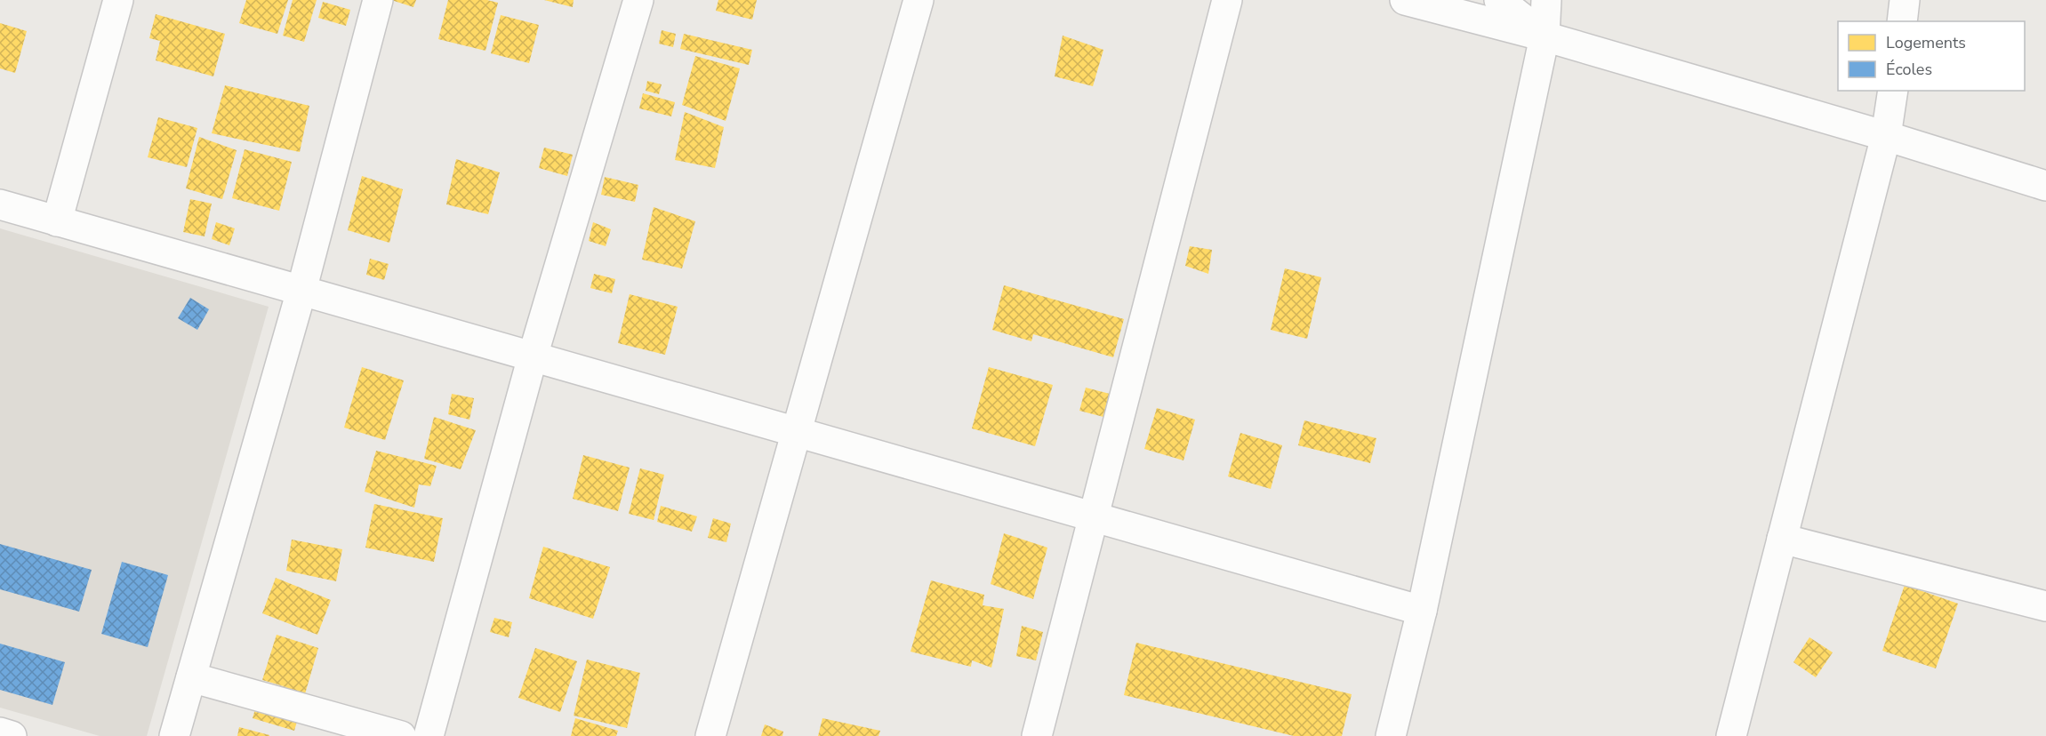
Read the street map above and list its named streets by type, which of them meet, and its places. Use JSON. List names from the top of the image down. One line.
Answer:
{"legend":["Logements","Écoles"]}
